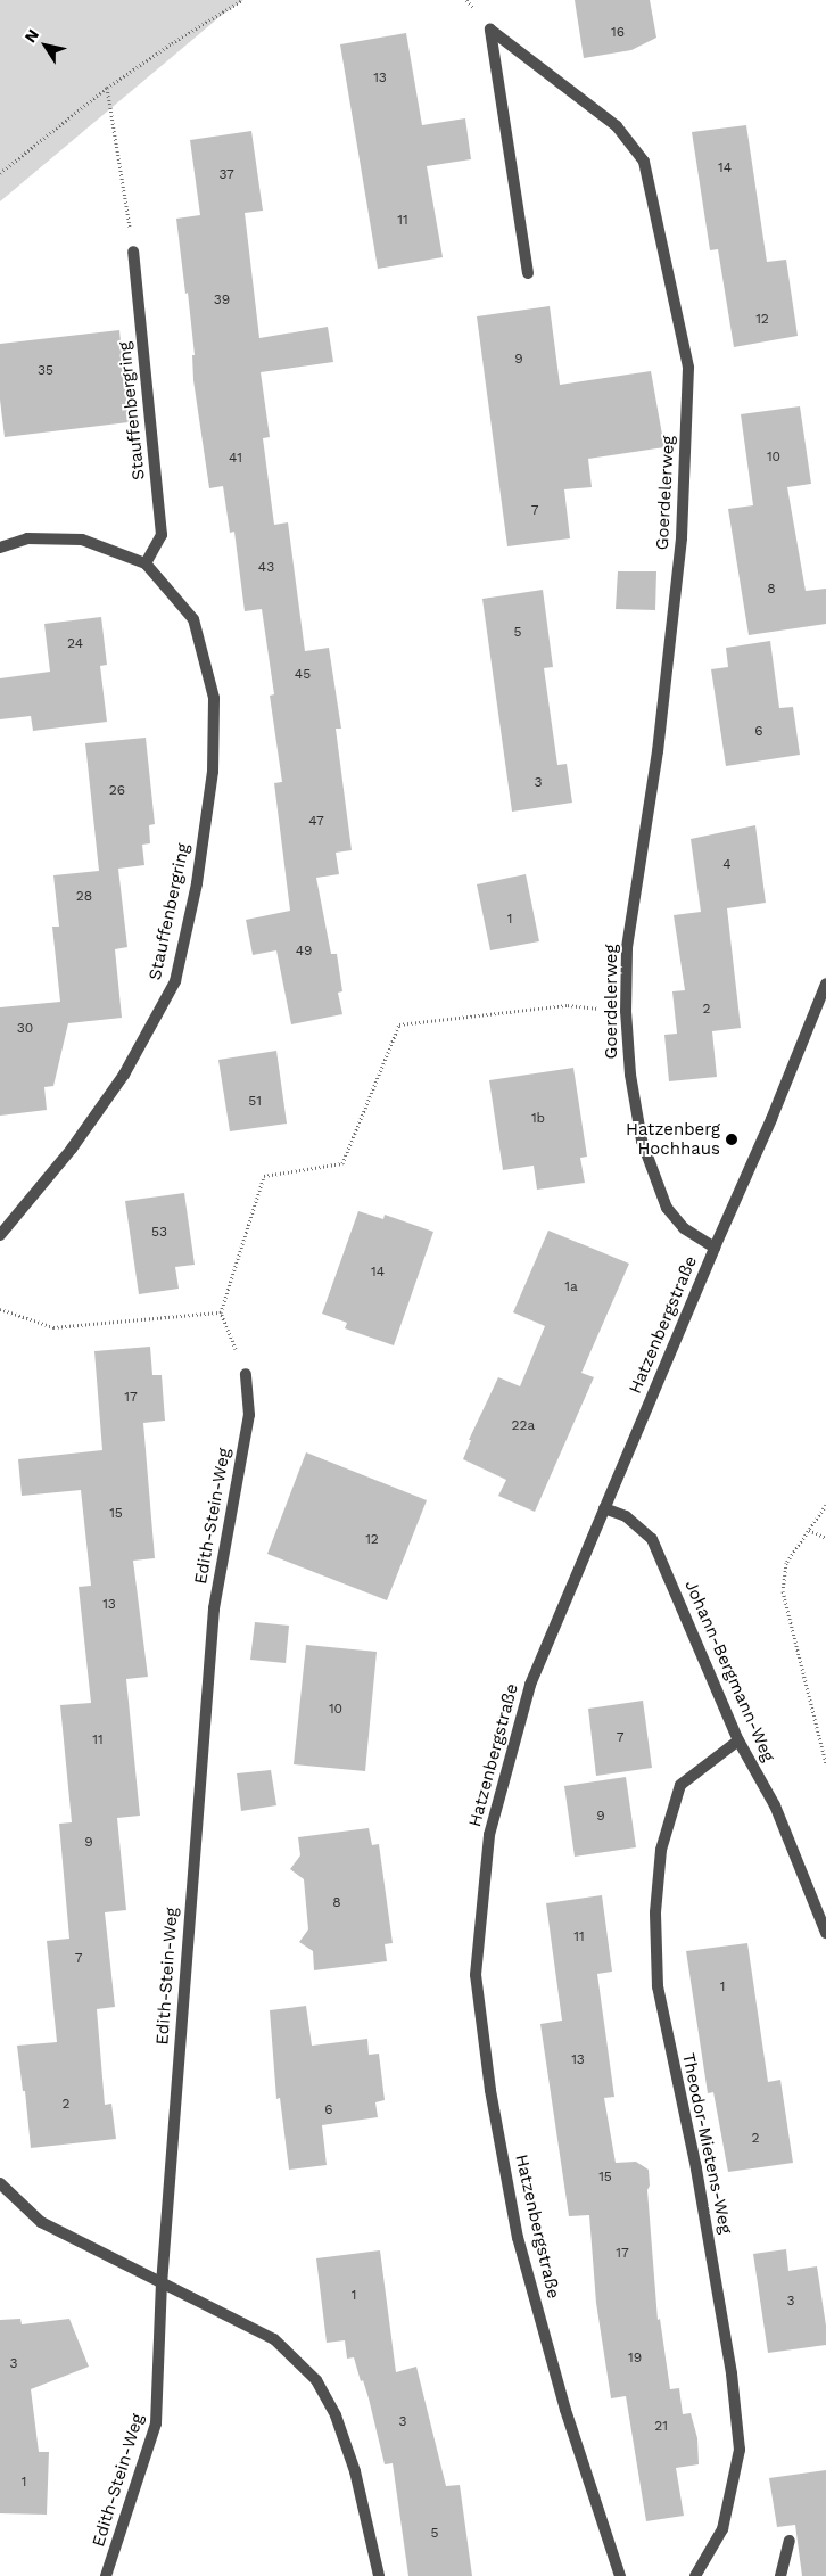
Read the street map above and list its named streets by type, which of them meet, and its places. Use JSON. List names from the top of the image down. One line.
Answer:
{"streets":{"street":["Stauffenbergring","Goerdelerweg","Hatzenbergstraße","Edith-Stein-Weg","Johann-Bergmann-Weg","Theodor-Mietens-Weg"]},"crossings":[["Goerdelerweg","Hatzenbergstraße"],["Hatzenbergstraße","Johann-Bergmann-Weg"],["Johann-Bergmann-Weg","Theodor-Mietens-Weg"]],"places":["Hatzenberg Hochhaus"],"house_numbers":["16","13","14","37","11","39","12","9","35","10","41","7","43","8","5","24","45","6","3","26","47","4","28","1","49","2","30","51","1b","53","14","1a","17","22a","15","12","13","10","7","11","9","9","8","11","7","1","13","2","6","2","15","17","1","3","19","3","3","21","1","5"],"north":"top left"}
